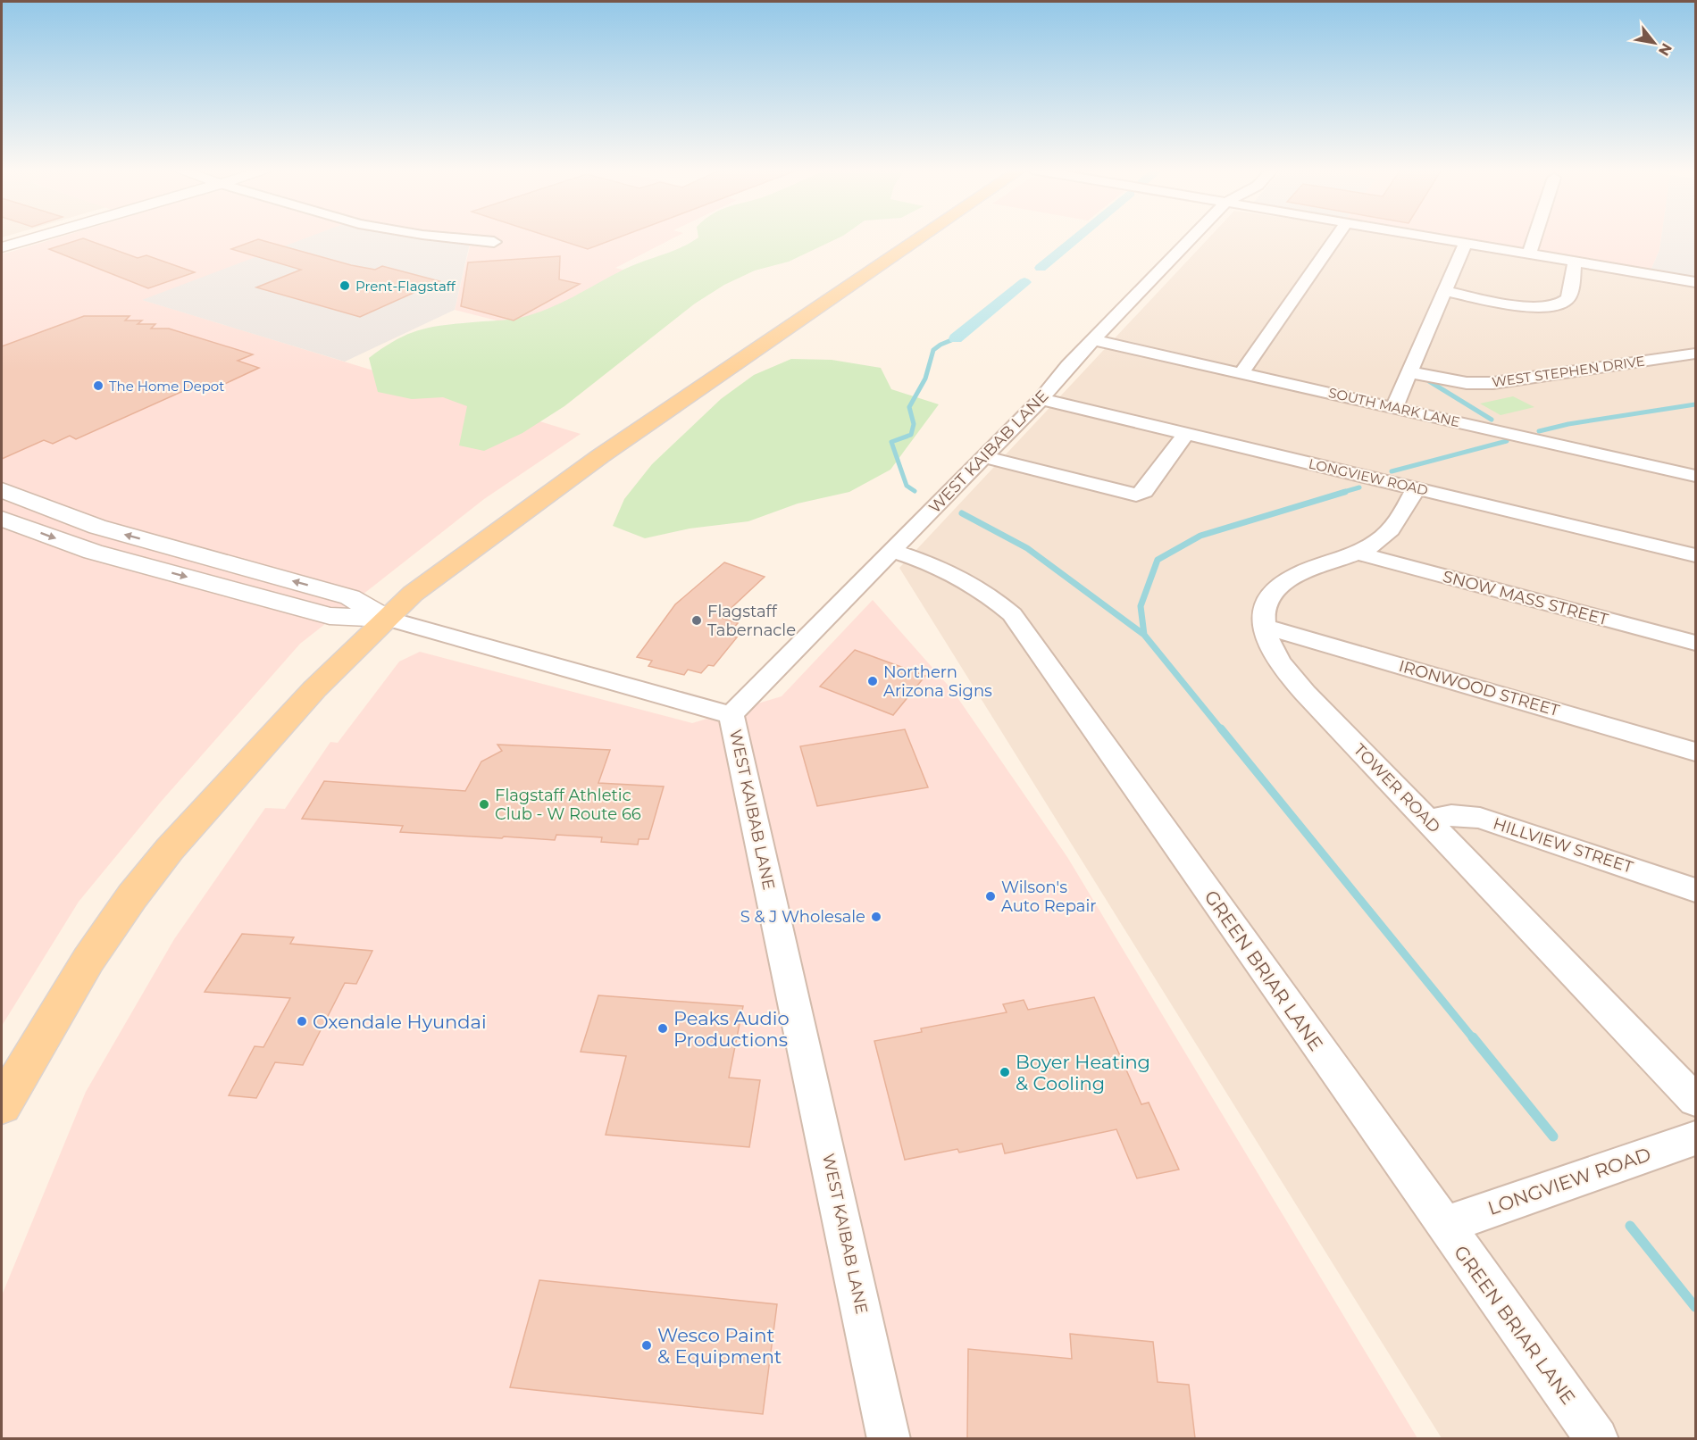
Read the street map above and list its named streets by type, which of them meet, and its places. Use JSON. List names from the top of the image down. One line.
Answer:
{"streets":{"street":["WEST STEPHEN DRIVE","SOUTH MARK LANE","WEST KAIBAB LANE","LONGVIEW ROAD","SNOW MASS STREET","IRONWOOD STREET","TOWER ROAD","HILLVIEW STREET","GREEN BRIAR LANE"]},"crossings":[["SOUTH MARK LANE","WEST KAIBAB LANE"],["WEST KAIBAB LANE","LONGVIEW ROAD"],["WEST KAIBAB LANE","GREEN BRIAR LANE"],["LONGVIEW ROAD","GREEN BRIAR LANE"],["IRONWOOD STREET","TOWER ROAD"],["TOWER ROAD","HILLVIEW STREET"]],"places":["Prent-Flagstaff","The Home Depot","Flagstaff Tabernacle","Northern Arizona Signs","Flagstaff Athletic Club - W Route 66","Wilson's Auto Repair","S & J Wholesale","Oxendale Hyundai","Peaks Audio Productions","Boyer Heating & Cooling","Wesco Paint & Equipment"],"north":"bottom right"}
